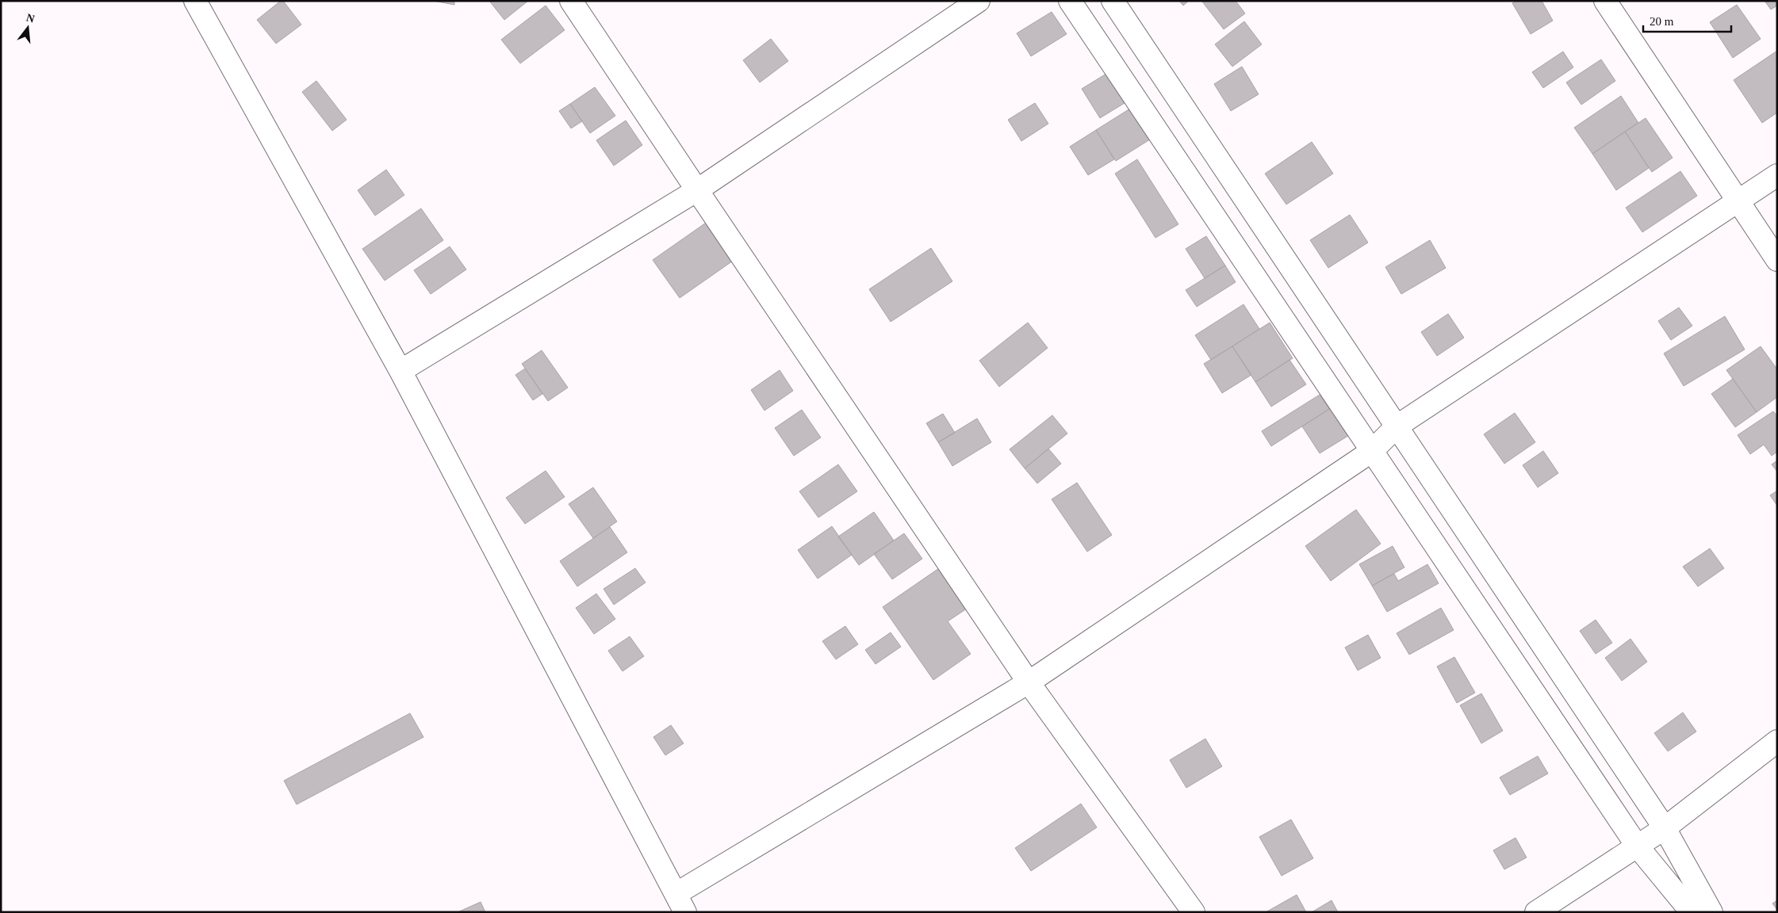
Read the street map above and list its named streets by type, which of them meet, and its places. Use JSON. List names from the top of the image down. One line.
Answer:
{"scale_bar":"20 m","north":"top"}
